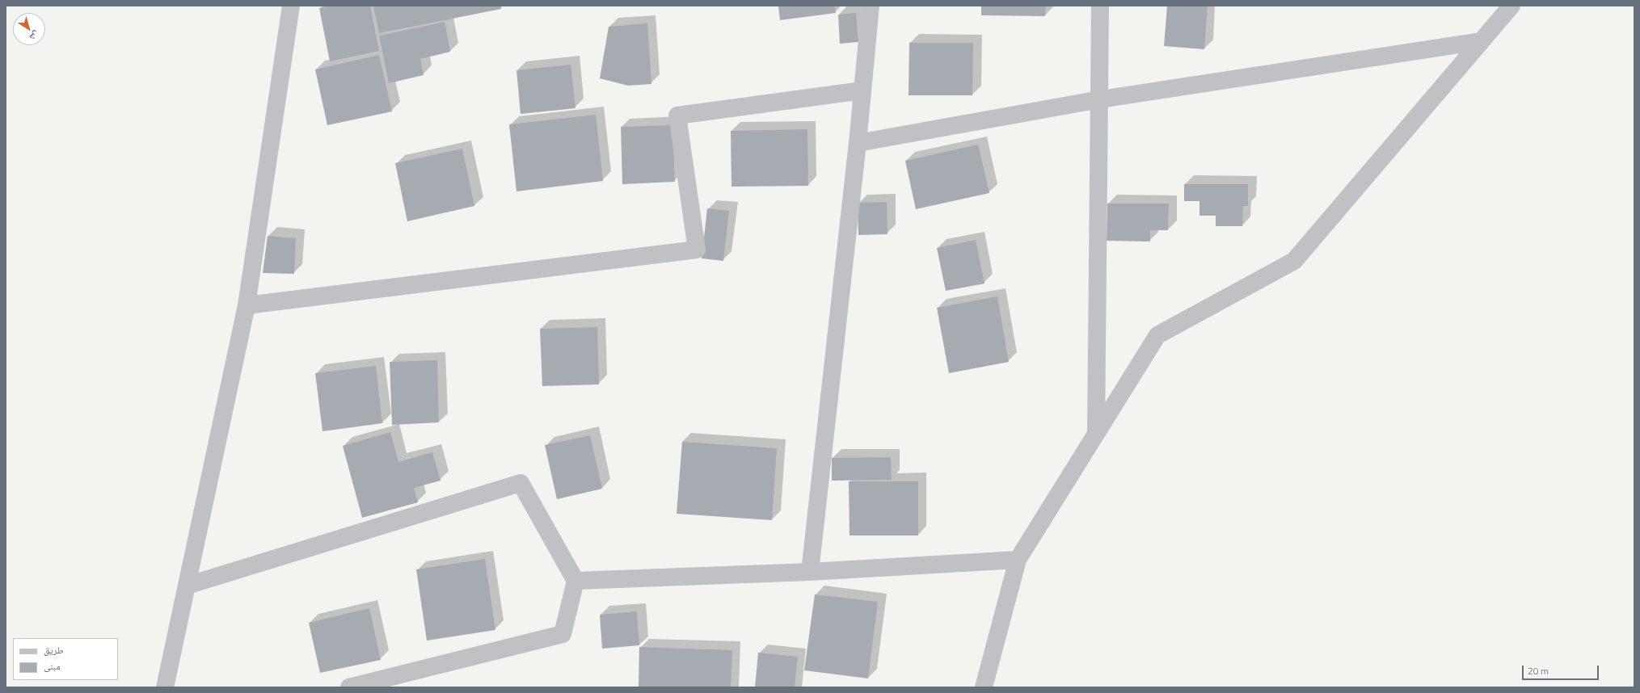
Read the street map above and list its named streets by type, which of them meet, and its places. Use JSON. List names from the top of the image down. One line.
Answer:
{"legend":["طريق","مبنى"],"scale_bar":"20 m","north":"bottom right"}
